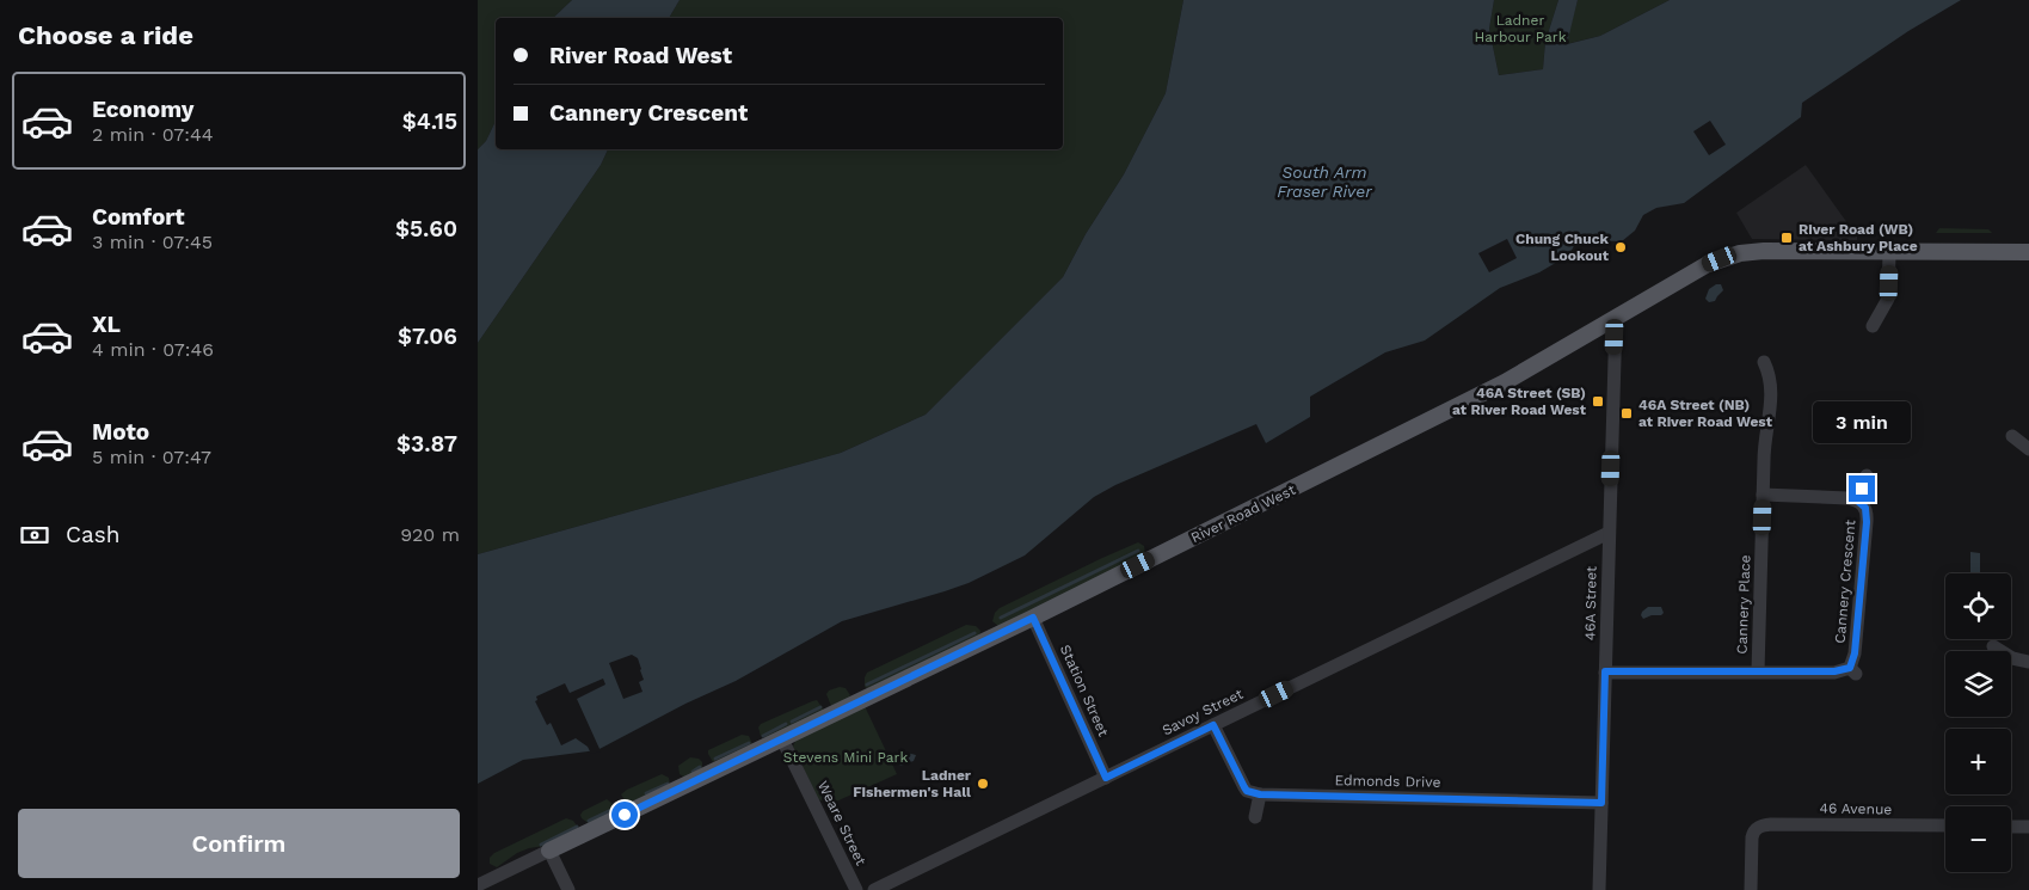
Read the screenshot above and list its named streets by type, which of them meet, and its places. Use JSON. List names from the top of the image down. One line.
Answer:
{"streets":{"main road":["River Road West"],"street":["Cannery Crescent","46A Street","Cannery Place","Station Street","Savoy Street","Edmonds Drive","46 Avenue","Weare Street"]},"crossings":[["River Road West","46A Street"],["River Road West","Station Street"],["River Road West","Weare Street"],["Cannery Crescent","46A Street"],["Cannery Crescent","Cannery Place"],["46A Street","Savoy Street"],["46A Street","Edmonds Drive"],["Station Street","Savoy Street"]],"water":["South Arm Fraser River"],"parks":["Ladner Harbour Park","Stevens Mini Park"],"places":{"transit":["River Road (WB) at Ashbury Place","46A Street (SB) at River Road West","46A Street (NB) at River Road West"],"other":["Chung Chuck Lookout","Ladner Fishermen's Hall"]},"page":{"heading":"Choose a ride","banner":["River Road West","Cannery Crescent"],"list":[{"name":"Economy","note":"2 min · 07:44","value":"$4.15"},{"name":"Comfort","note":"3 min · 07:45","value":"$5.60"},{"name":"XL","note":"4 min · 07:46","value":"$7.06"},{"name":"Moto","note":"5 min · 07:47","value":"$3.87"}],"bubble":"3 min","pay":["Cash","920 m"],"map_buttons":["+","−"],"buttons":"Confirm"}}
